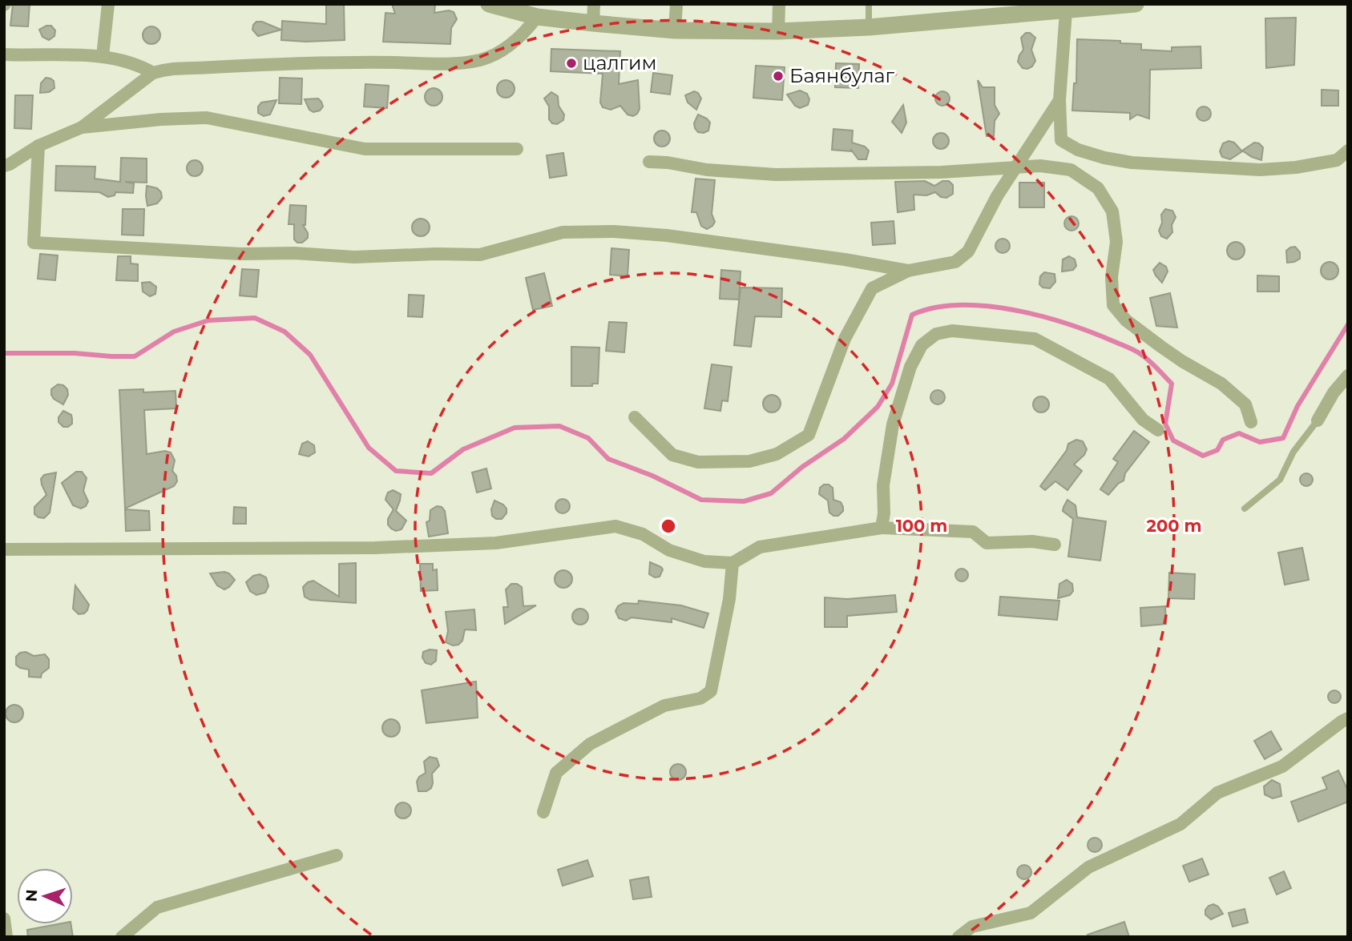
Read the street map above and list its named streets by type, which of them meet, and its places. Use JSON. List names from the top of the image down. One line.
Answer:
{"places":["цалгим","Баянбулаг"],"north":"left","rings":["100 m","200 m"]}
